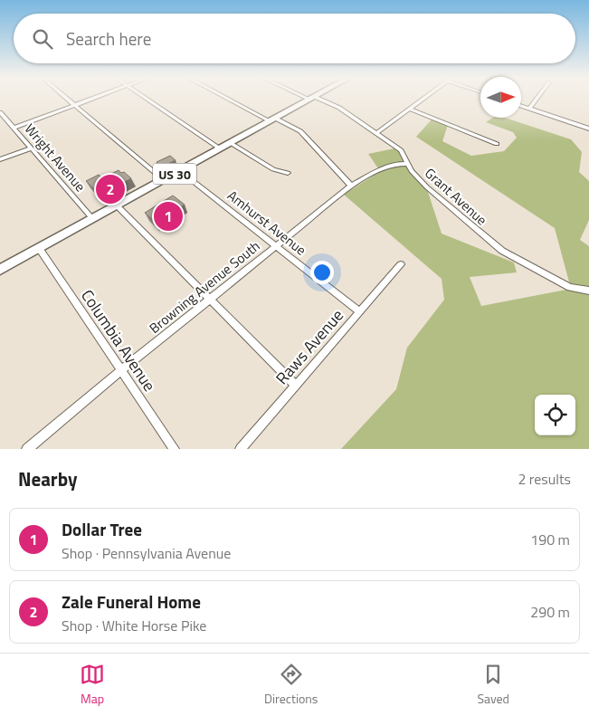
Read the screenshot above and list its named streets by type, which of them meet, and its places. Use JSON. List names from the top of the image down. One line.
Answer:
{"streets":{"highway":["US 30"],"street":["Wright Avenue","Grant Avenue","Amhurst Avenue","Browning Avenue South","Columbia Avenue","Raws Avenue"]},"crossings":[["Wright Avenue","US 30"],["US 30","Amhurst Avenue"],["US 30","Columbia Avenue"],["Grant Avenue","Browning Avenue South"],["Amhurst Avenue","Browning Avenue South"],["Amhurst Avenue","Raws Avenue"],["Browning Avenue South","Columbia Avenue"]],"north":"right","page":{"search":"Search here","pins":["2","1"],"heading":["Nearby","2 results"],"list":[{"mark":"1","name":"Dollar Tree","note":"Shop · Pennsylvania Avenue","value":"190 m"},{"mark":"2","name":"Zale Funeral Home","note":"Shop · White Horse Pike","value":"290 m"}],"nav":["Map","Directions","Saved"]}}
